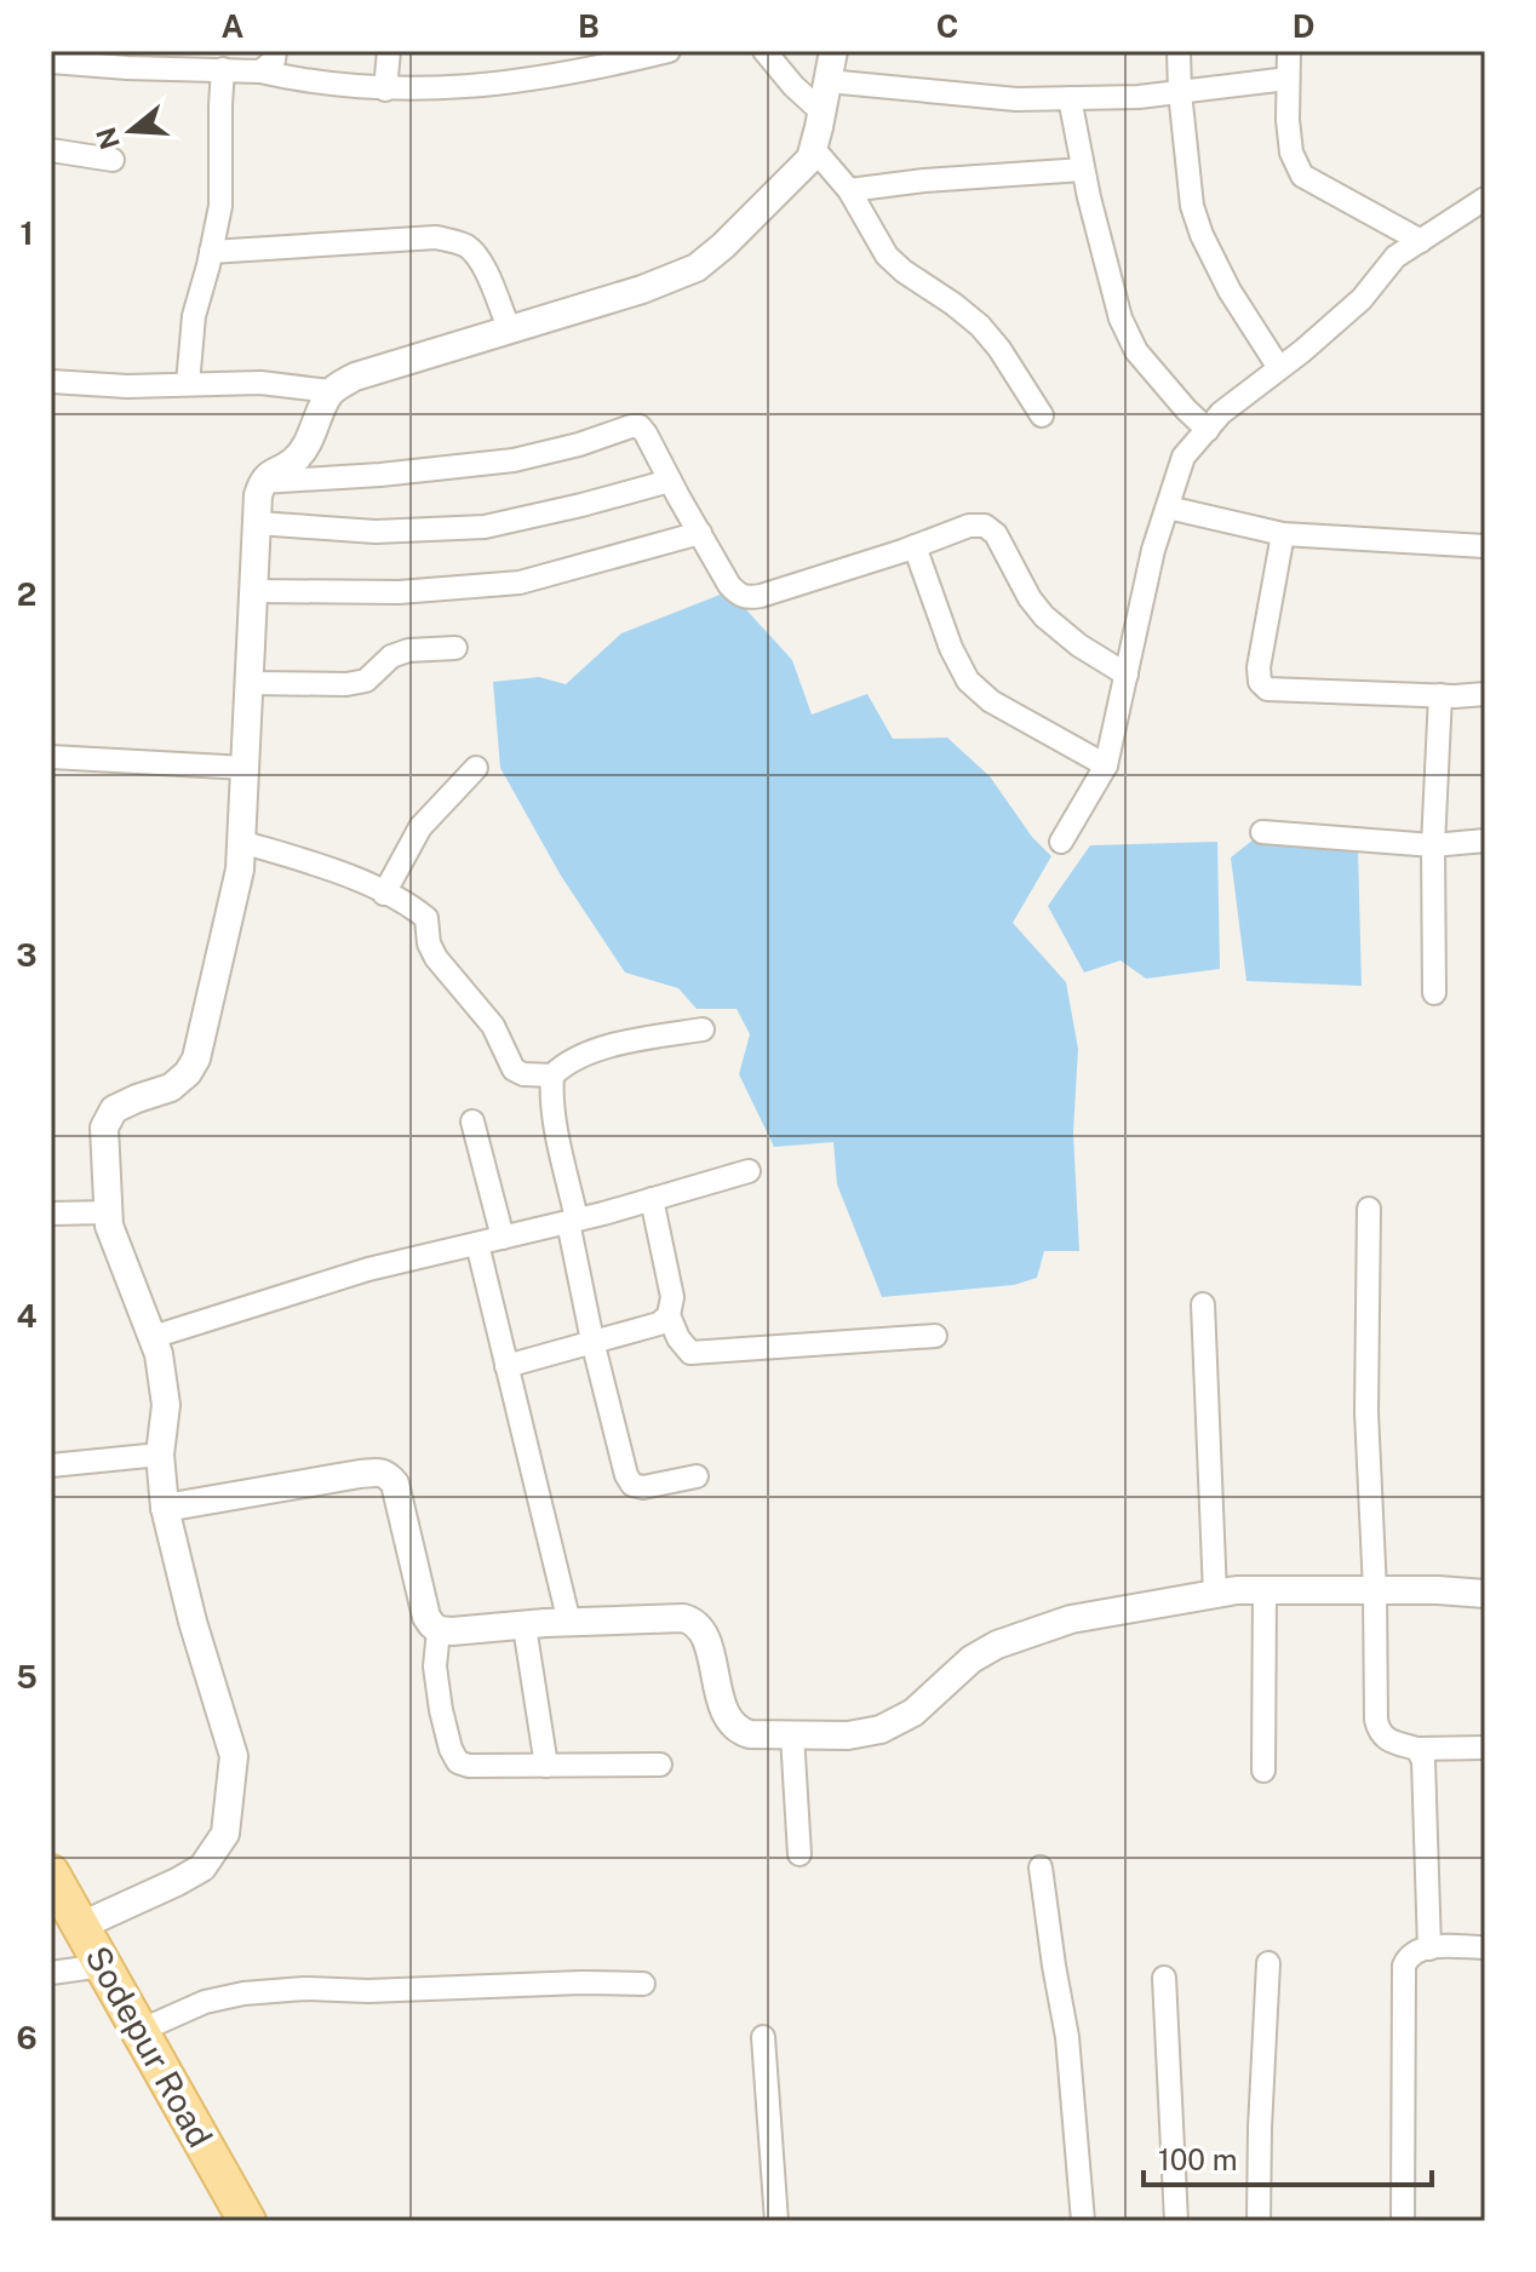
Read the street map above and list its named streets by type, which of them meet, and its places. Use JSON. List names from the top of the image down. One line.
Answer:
{"streets":{"main road":["Sodepur Road"]},"scale_bar":"100 m","north":"left","grid":{"columns":["A","B","C","D"],"rows":["1","2","3","4","5","6"]}}
